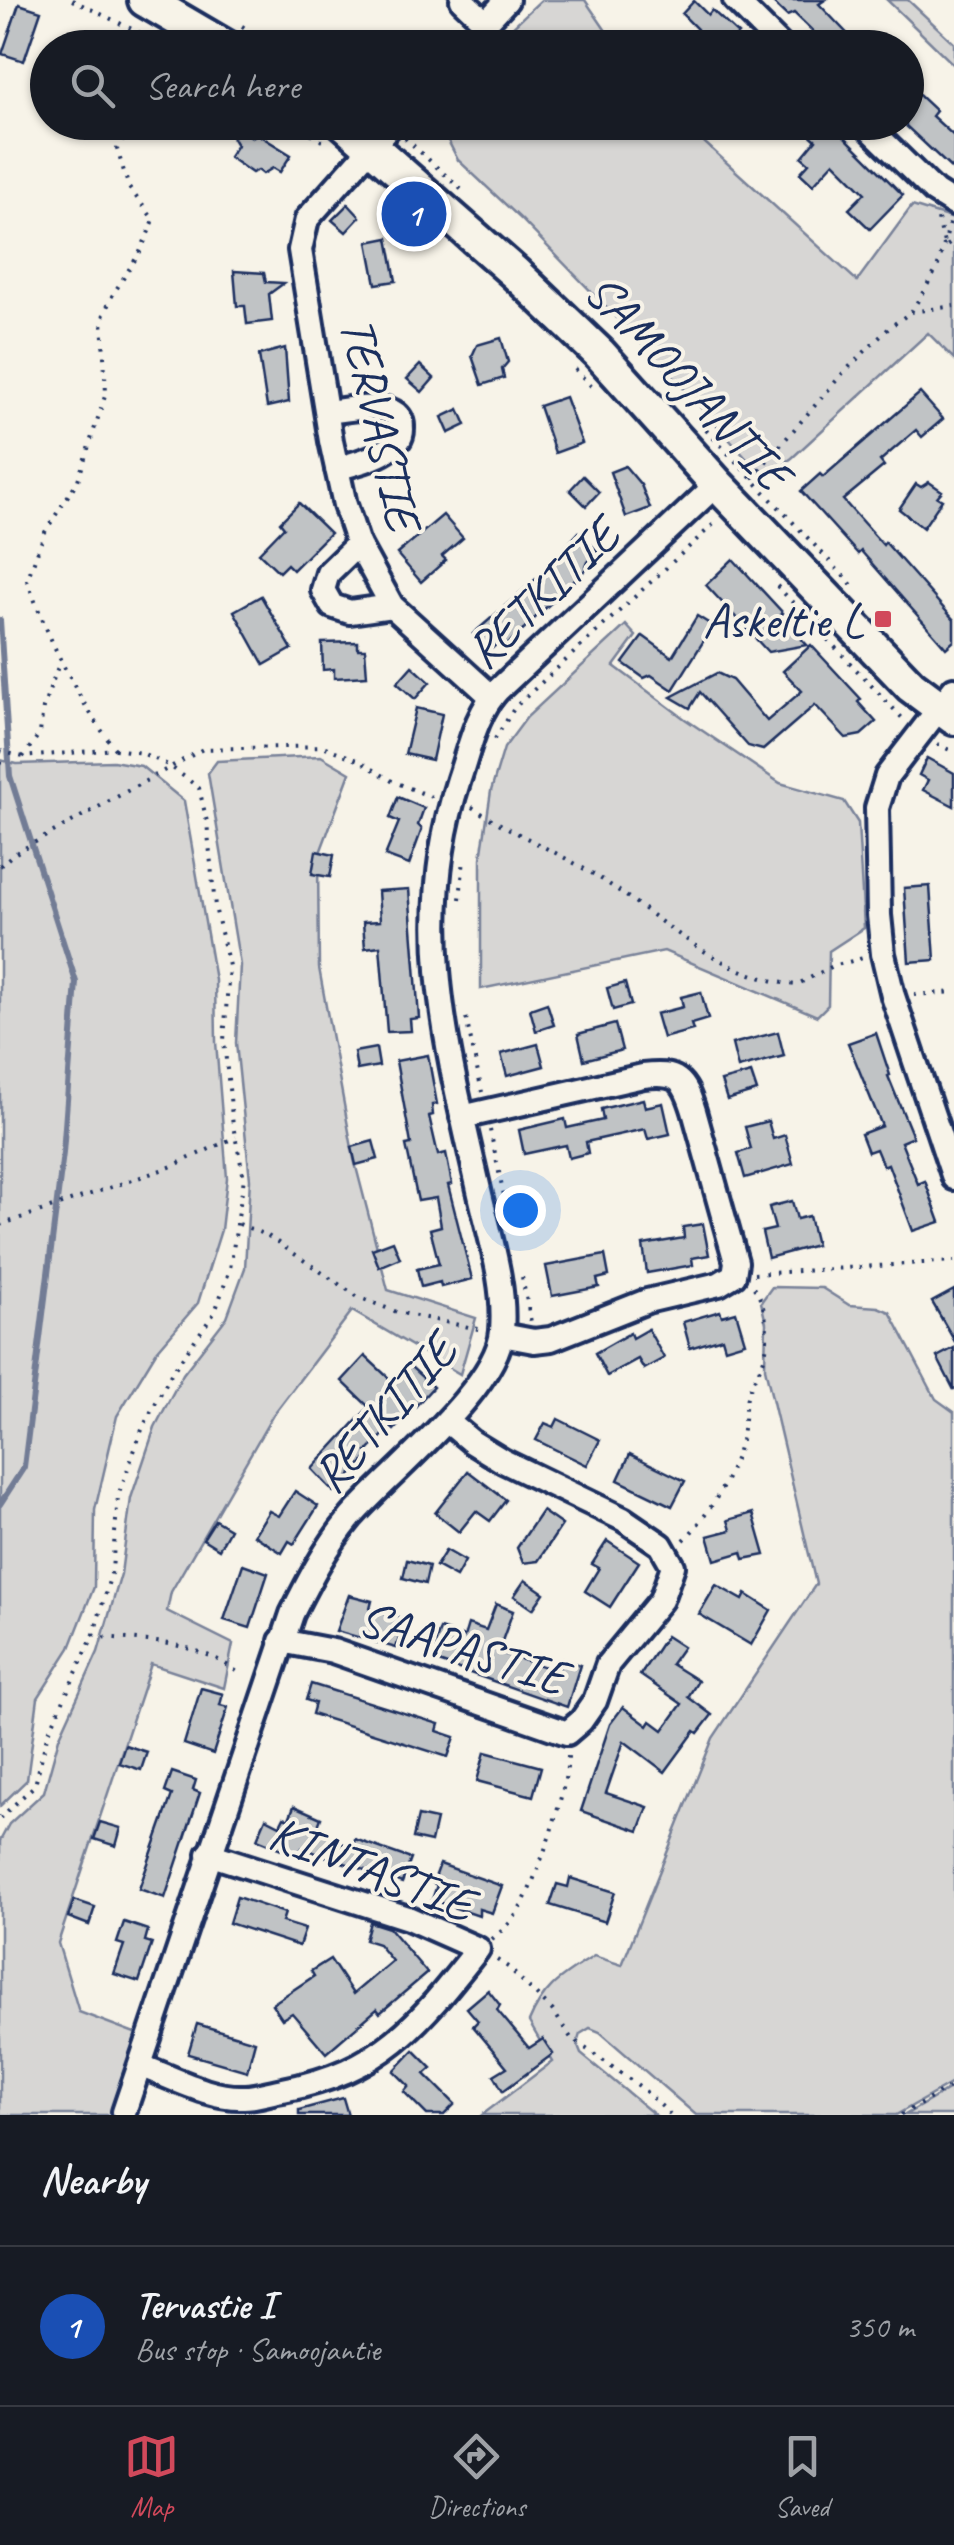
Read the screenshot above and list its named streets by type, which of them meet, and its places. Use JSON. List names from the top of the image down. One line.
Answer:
{"streets":{"street":["SAMOOJANTIE","TERVASTIE","RETKITIE","SAAPASTIE","KINTASTIE"]},"crossings":[["SAMOOJANTIE","TERVASTIE"],["SAMOOJANTIE","RETKITIE"],["TERVASTIE","RETKITIE"],["RETKITIE","SAAPASTIE"],["RETKITIE","KINTASTIE"]],"places":{"transit":["Askeltie L"]},"page":{"search":"Search here","pins":"1","heading":"Nearby","list":[{"mark":"1","name":"Tervastie I","note":"Bus stop · Samoojantie","value":"350 m"}],"nav":["Map","Directions","Saved"]}}
